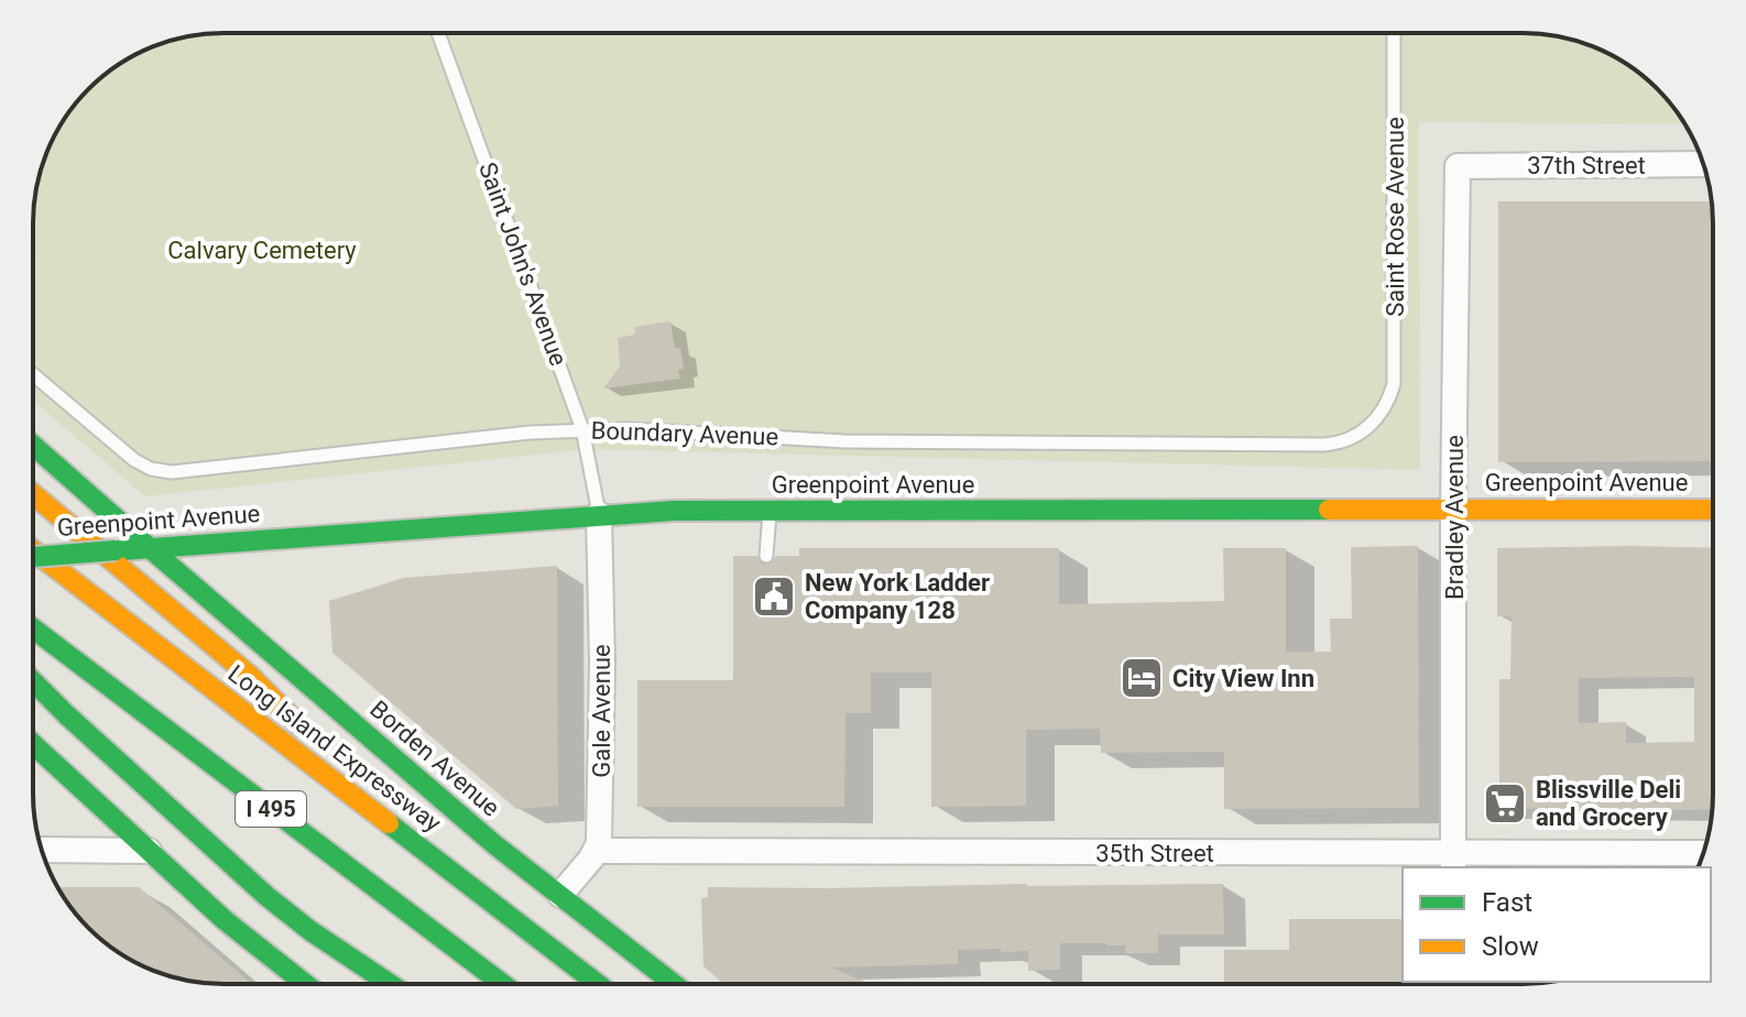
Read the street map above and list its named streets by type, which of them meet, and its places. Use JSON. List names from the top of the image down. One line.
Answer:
{"streets":{"main road":["Greenpoint Avenue","Long Island Expressway","Borden Avenue","I 495"],"street":["37th Street","Bradley Avenue","Gale Avenue","35th Street"],"lane":["Saint Rose Avenue","Saint John's Avenue","Boundary Avenue"]},"crossings":[["37th Street","Bradley Avenue"],["Saint Rose Avenue","Boundary Avenue"],["Saint John's Avenue","Boundary Avenue"],["Saint John's Avenue","Greenpoint Avenue"],["Saint John's Avenue","Gale Avenue"],["Greenpoint Avenue","Bradley Avenue"],["Greenpoint Avenue","Gale Avenue"],["Greenpoint Avenue","Borden Avenue"],["Bradley Avenue","35th Street"],["Gale Avenue","35th Street"]],"parks":["Calvary Cemetery"],"places":{"public building":["New York Ladder Company 128"],"hotel":["City View Inn"],"supermarket":["Blissville Deli and Grocery"]},"legend":["Fast","Slow"]}
